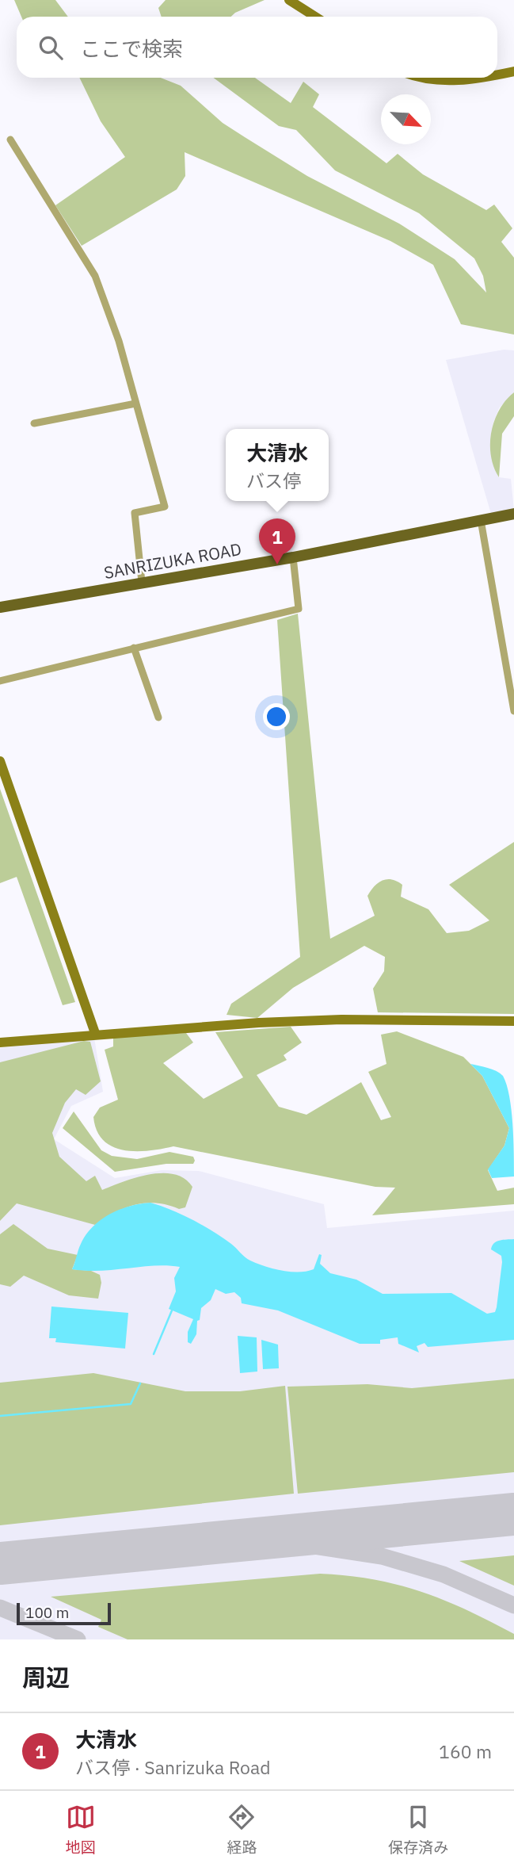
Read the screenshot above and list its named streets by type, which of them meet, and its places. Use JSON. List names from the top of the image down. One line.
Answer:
{"streets":{"main road":["SANRIZUKA ROAD"]},"scale_bar":"100 m","north":"bottom right","page":{"search":"ここで検索","popup":["大清水","バス停"],"pins":"1","scale":"100 m","heading":"周辺","list":[{"mark":"1","name":"大清水","note":"バス停 · Sanrizuka Road","value":"160 m"}],"nav":["地図","経路","保存済み"]}}
